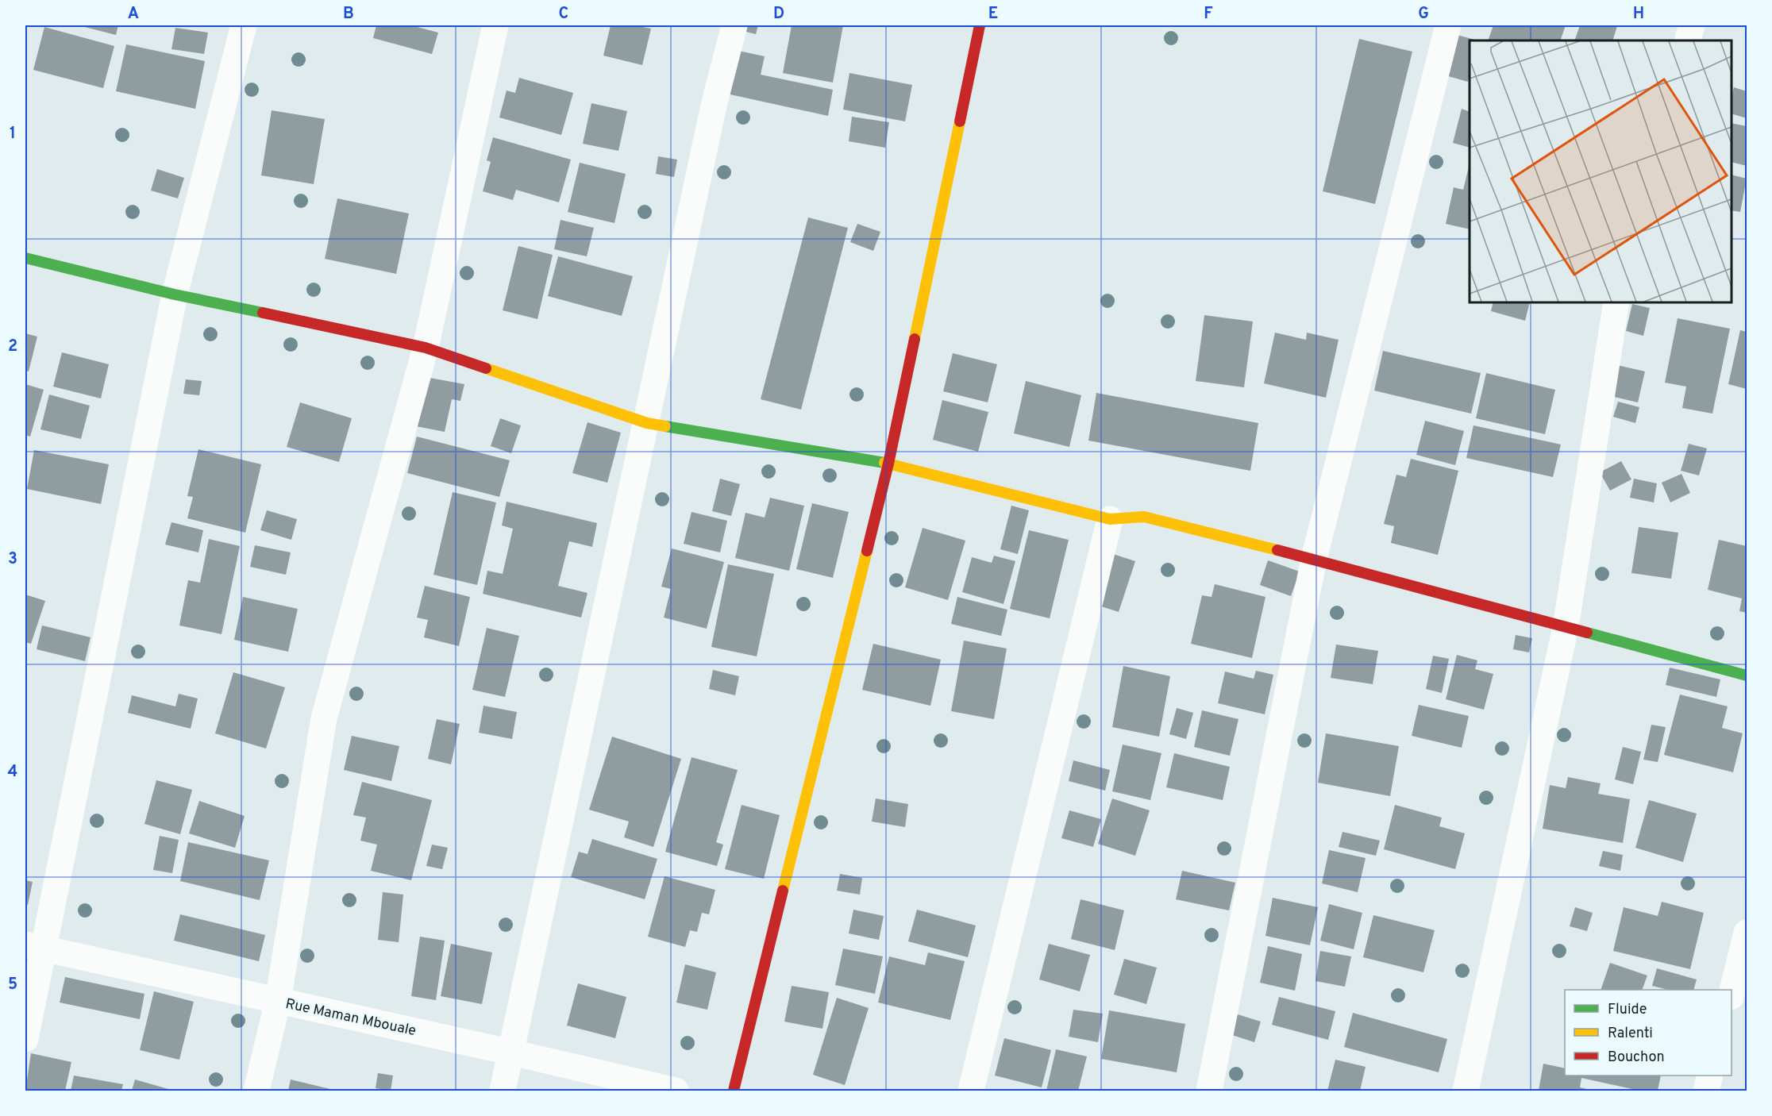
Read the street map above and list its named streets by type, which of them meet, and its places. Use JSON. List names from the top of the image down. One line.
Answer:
{"streets":{"street":["Rue Maman Mbouale"]},"legend":["Fluide","Ralenti","Bouchon"],"grid":{"columns":["A","B","C","D","E","F","G","H"],"rows":["1","2","3","4","5"]}}
